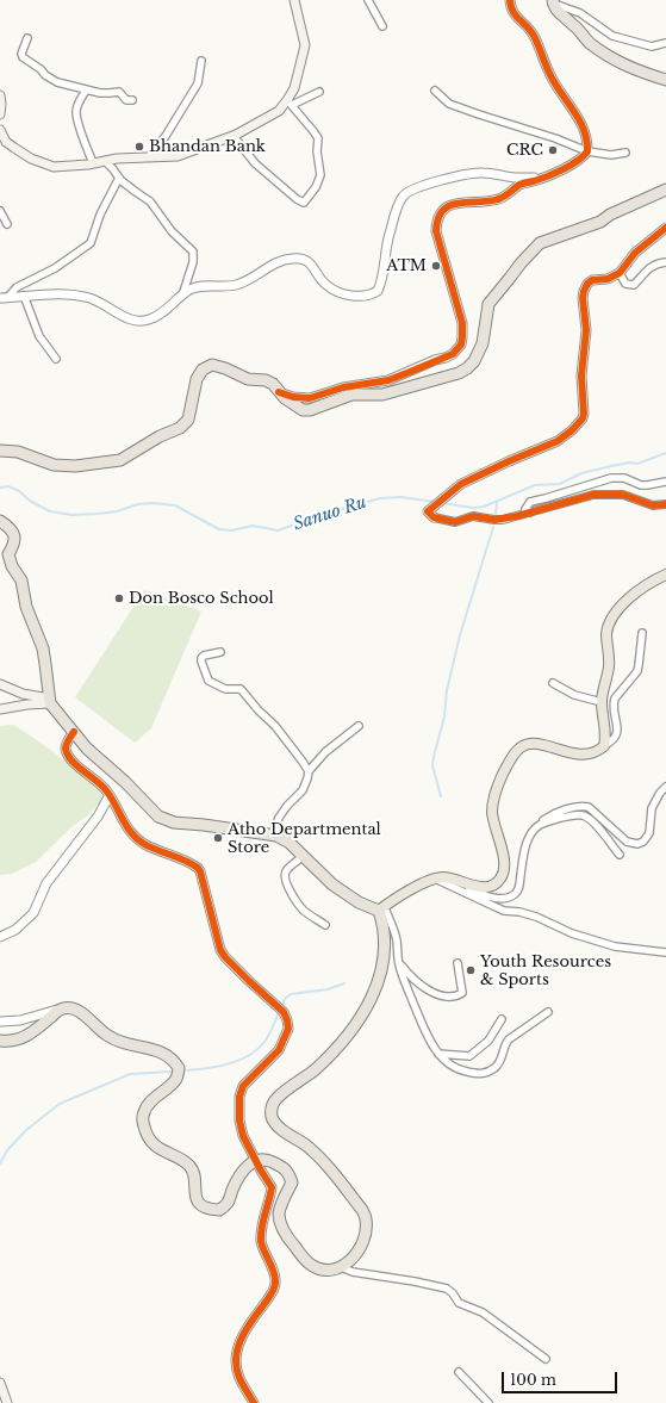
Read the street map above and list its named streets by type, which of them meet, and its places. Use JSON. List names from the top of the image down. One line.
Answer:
{"water":["Sanuo Ru"],"places":["Bhandan Bank","CRC","ATM","Don Bosco School","Atho Departmental Store","Youth Resources & Sports"],"scale_bar":"100 m"}
